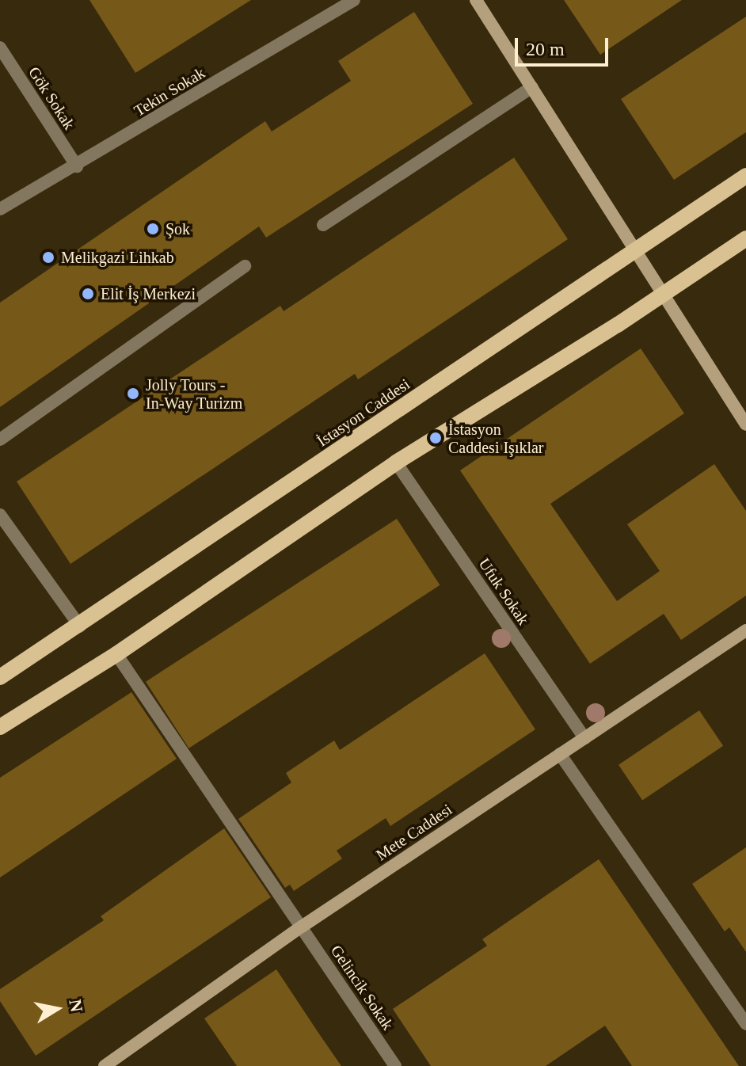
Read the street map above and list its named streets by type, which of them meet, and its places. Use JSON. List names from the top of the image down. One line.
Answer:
{"streets":{"main road":["İstasyon Caddesi"],"street":["Tekin Sokak","Gök Sokak","Ufuk Sokak","Mete Caddesi","Gelincik Sokak"]},"crossings":[["Tekin Sokak","Gök Sokak"],["Ufuk Sokak","Mete Caddesi"],["Mete Caddesi","Gelincik Sokak"]],"places":["Şok","Melikgazi Lihkab","Elit İş Merkezi","Jolly Tours - In-Way Turizm","İstasyon Caddesi Işıklar"],"scale_bar":"20 m","north":"right"}
